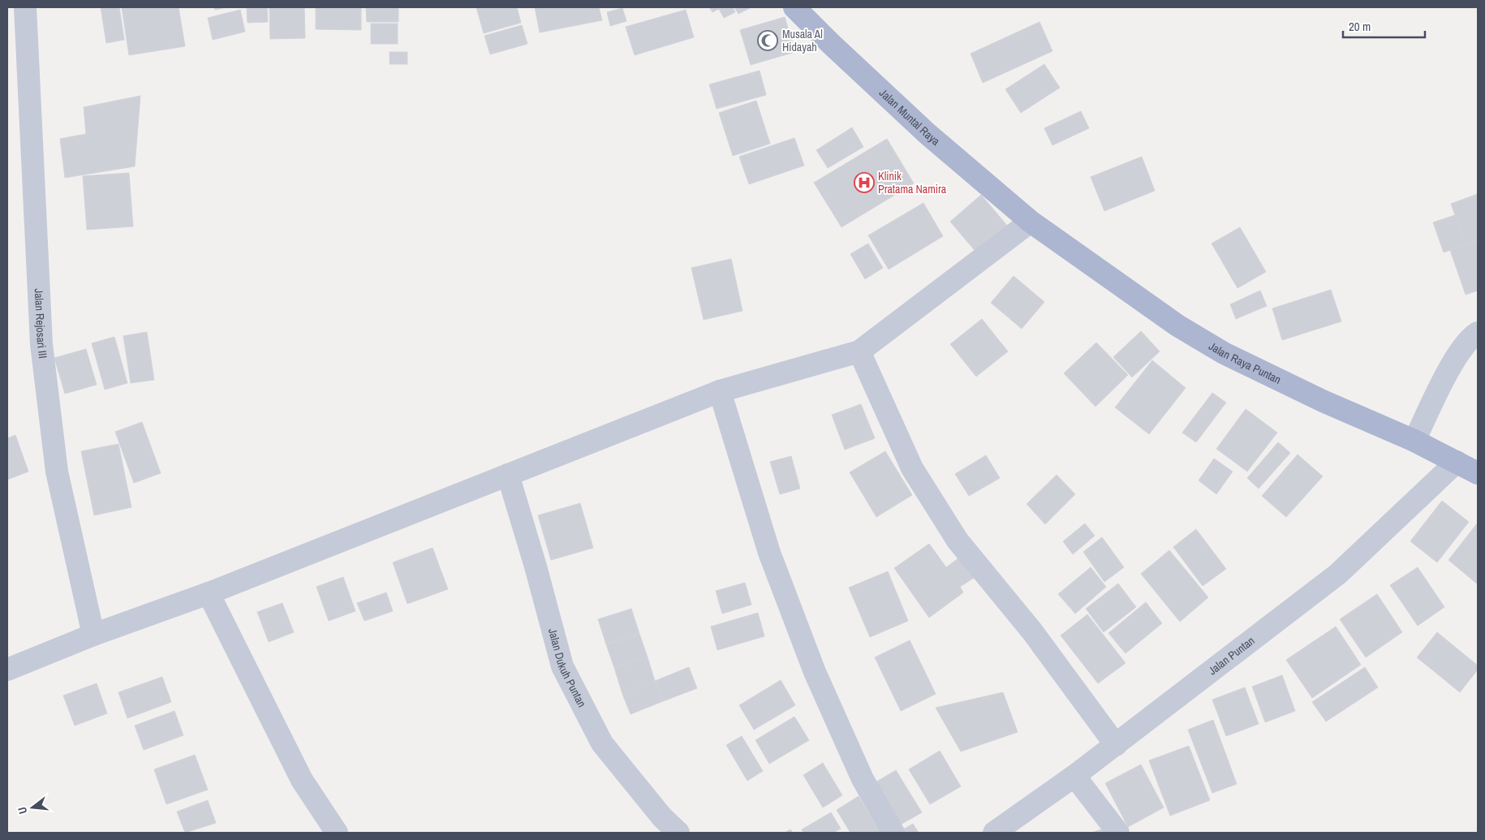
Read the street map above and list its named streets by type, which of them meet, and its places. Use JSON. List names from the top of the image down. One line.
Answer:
{"streets":{"main road":["Jalan Muntal Raya","Jalan Raya Puntan"],"street":["Jalan Rejosari III","Jalan Puntan","Jalan Dukuh Puntan"]},"crossings":[["Jalan Muntal Raya","Jalan Raya Puntan"],["Jalan Raya Puntan","Jalan Puntan"]],"places":{"mosque":["Musala Al Hidayah"],"hospital":["Klinik Pratama Namira"]},"scale_bar":"20 m","north":"left"}
